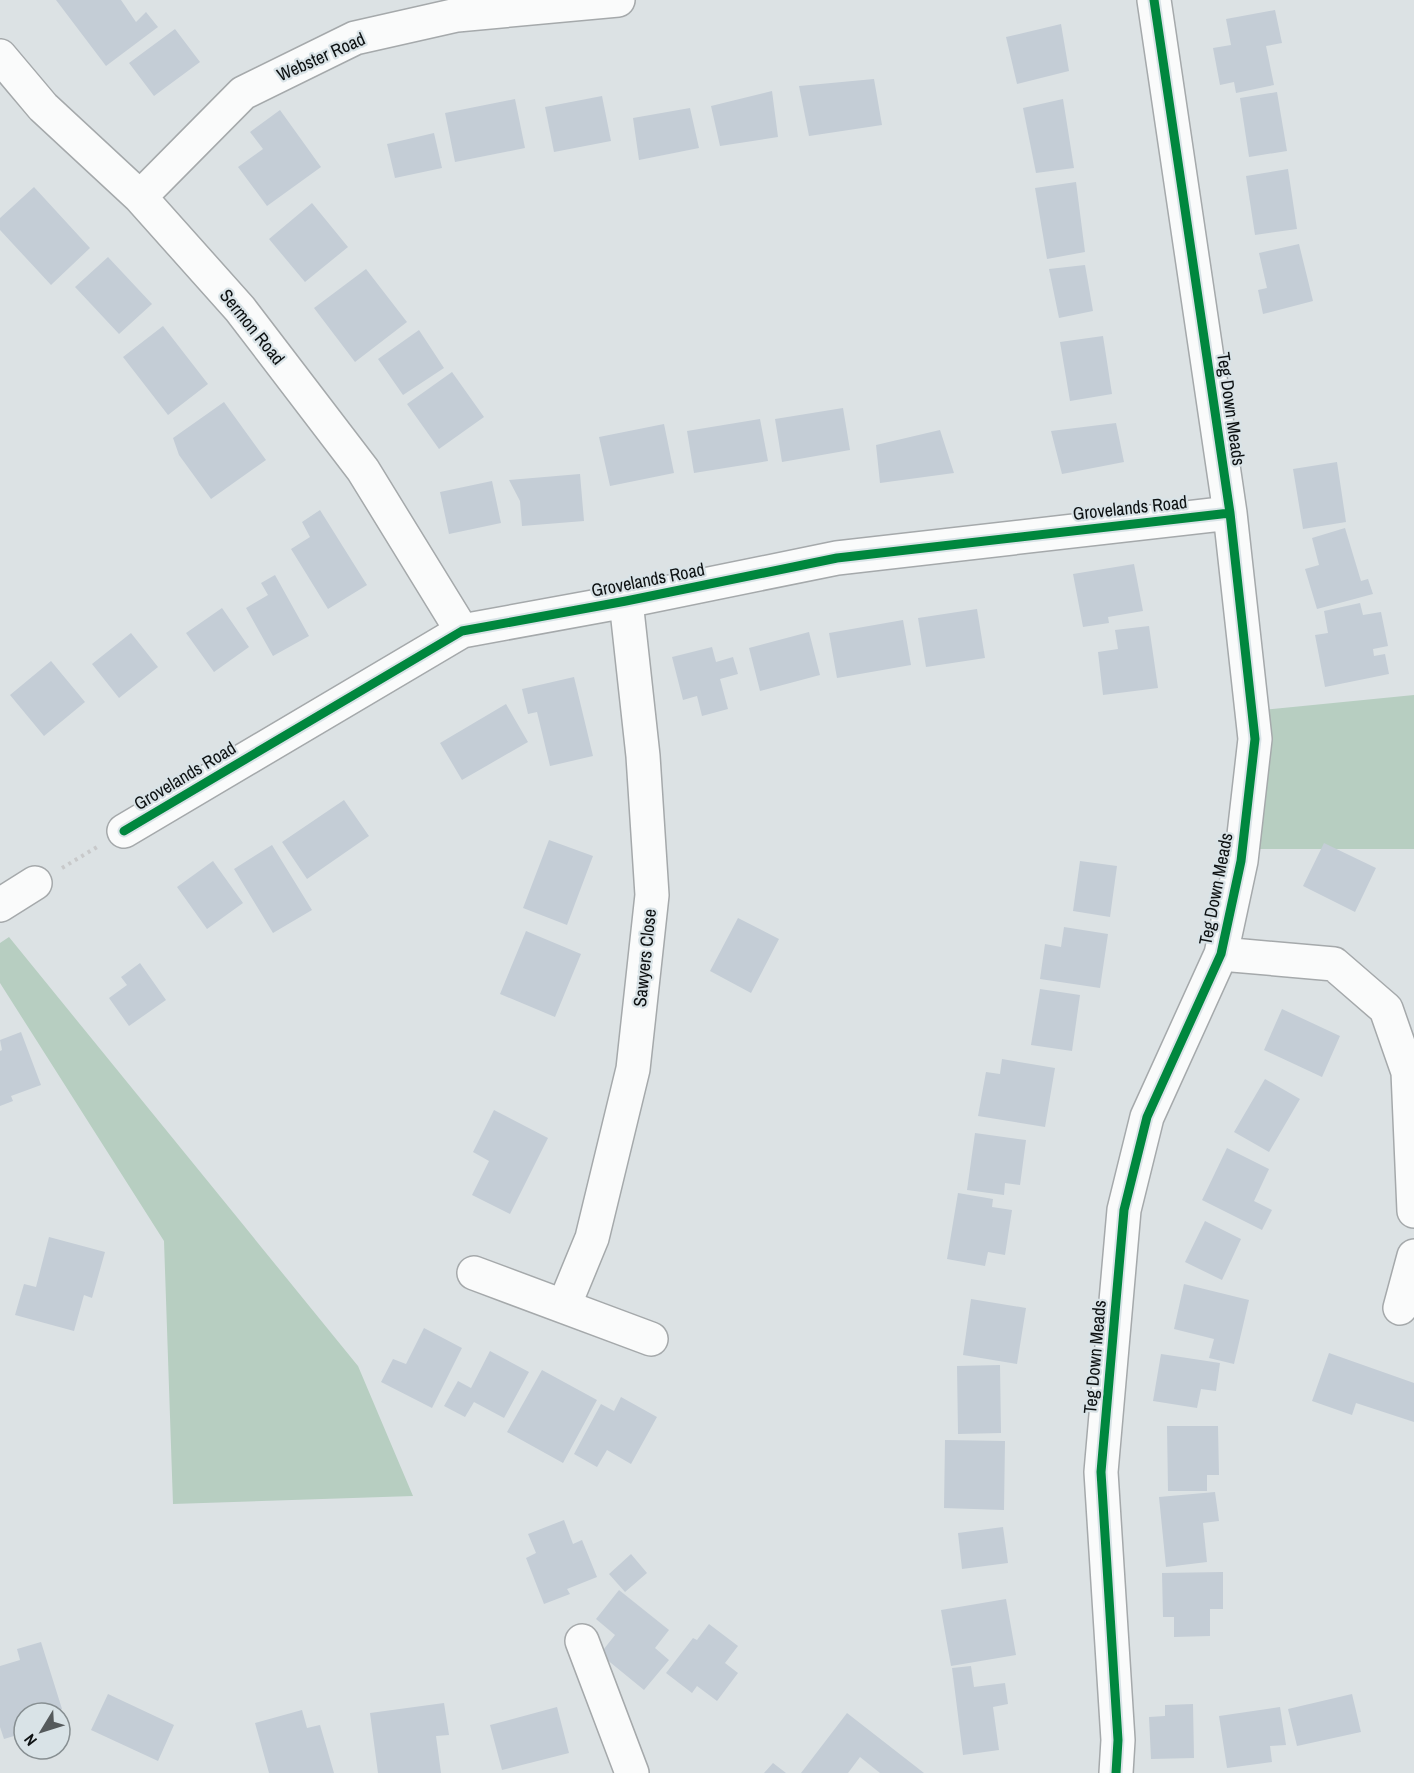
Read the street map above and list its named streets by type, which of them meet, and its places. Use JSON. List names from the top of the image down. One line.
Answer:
{"streets":{"street":["Webster Road","Sermon Road","Teg Down Meads","Grovelands Road","Sawyers Close"]},"crossings":[["Webster Road","Sermon Road"],["Sermon Road","Grovelands Road"],["Teg Down Meads","Grovelands Road"],["Grovelands Road","Sawyers Close"]],"north":"bottom left"}
